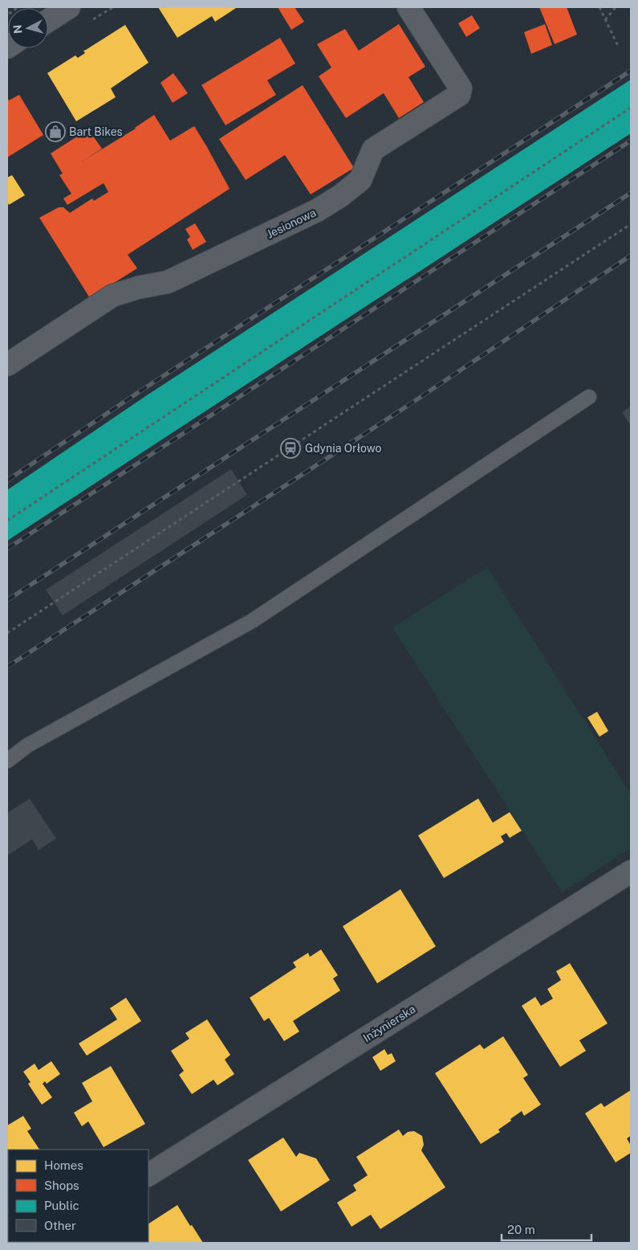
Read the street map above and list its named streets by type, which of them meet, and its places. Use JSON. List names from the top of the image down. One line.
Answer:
{"streets":{"street":["Jesionowa","Inżynierska"]},"places":{"shop":["Bart Bikes"],"station":["Gdynia Orłowo"]},"legend":["Homes","Shops","Public","Other"],"scale_bar":"20 m","north":"left"}
